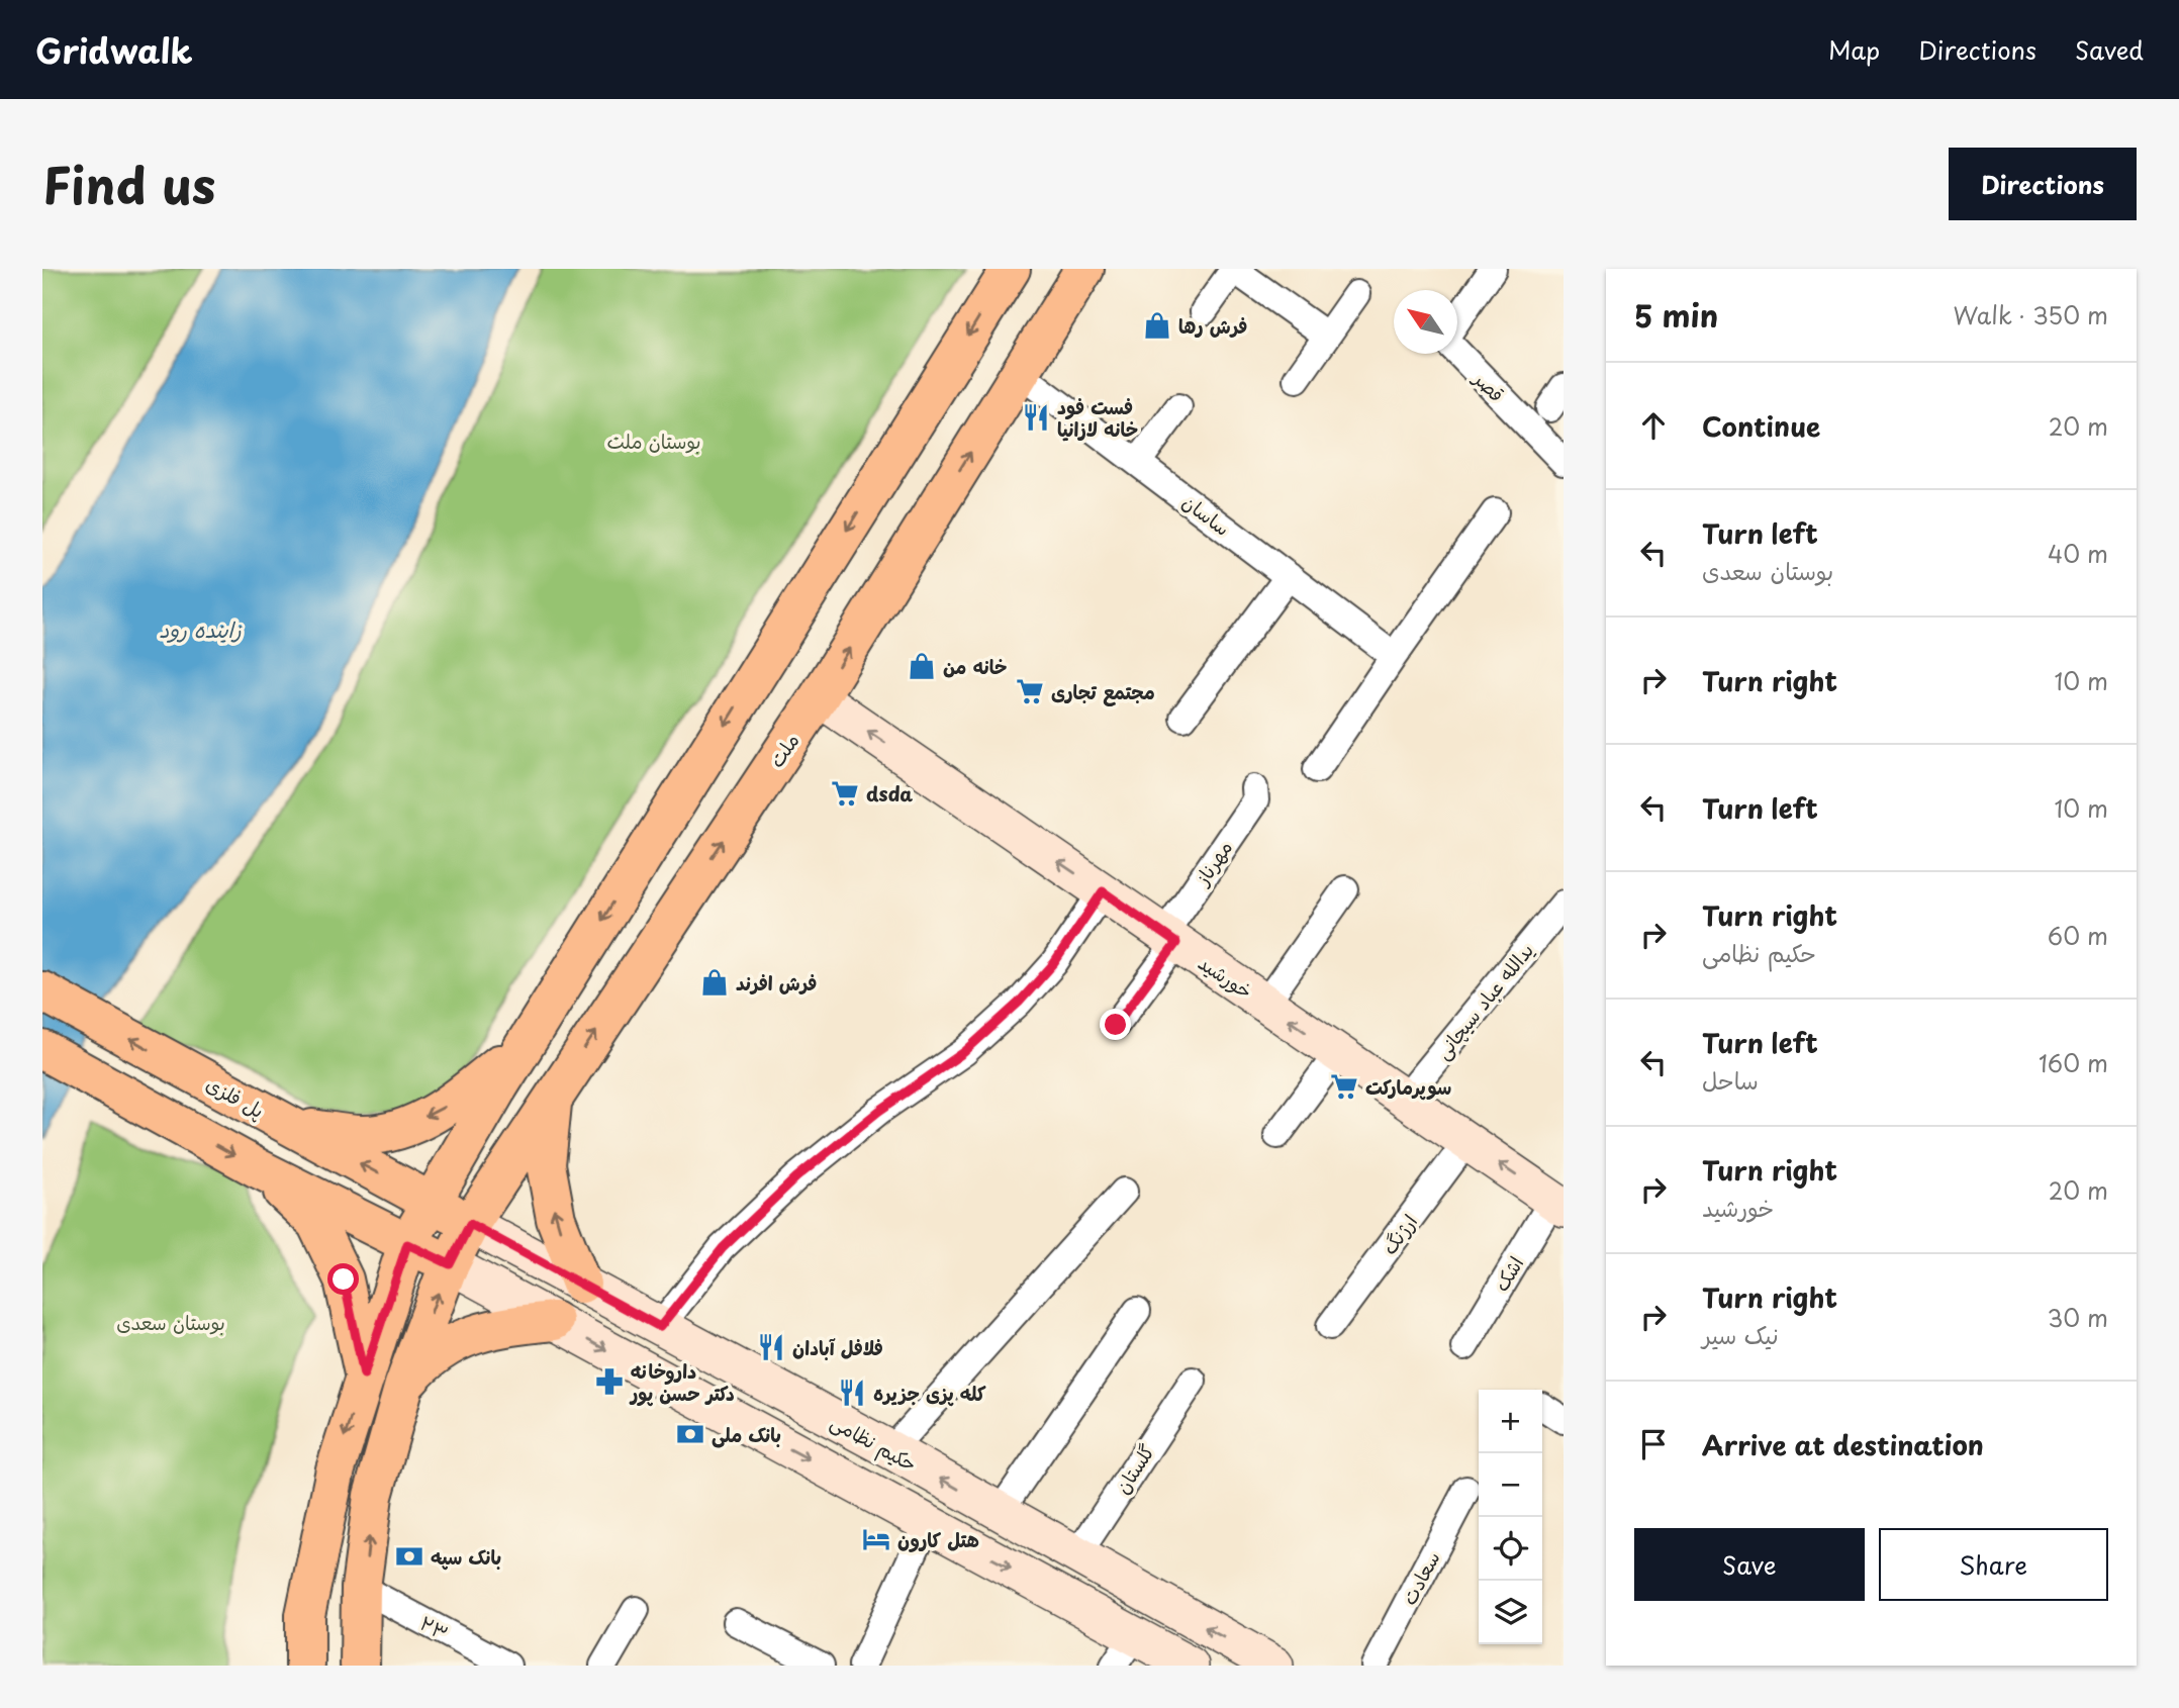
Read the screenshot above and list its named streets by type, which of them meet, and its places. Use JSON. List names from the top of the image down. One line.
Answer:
{"streets":{"main road":["ملت","خورشید","پل فلزی","حکیم نظامی"],"street":["قصر","ساسان","مهرناز","یدالله عباد سیچانی","ارژنگ","اشک","گلستان","سعادت","۲۳"]},"crossings":[["ساسان","ملت"],["ملت","خورشید"],["ملت","پل فلزی"],["ملت","حکیم نظامی"],["مهرناز","خورشید"],["خورشید","یدالله عباد سیچانی"],["خورشید","ارژنگ"],["خورشید","اشک"],["پل فلزی","حکیم نظامی"],["حکیم نظامی","گلستان"]],"one_way":["خورشید"],"water":["زاینده رود"],"parks":["بوستان ملت","بوستان سعدی"],"places":{"shop":["فرش رها","خانه من","فرش افرند"],"restaurant":["فست فود خانه لازانیا","فلافل آبادان","کله پزی جزیره"],"supermarket":["مجتمع تجاری","dsda","سوپرمارکت"],"pharmacy":["داروخانه دکتر حسن پور"],"bank":["بانک ملی","بانک سپه"],"hotel":["هتل کارون"]},"north":"top left","page":{"header":"Gridwalk","nav":["Map","Directions","Saved"],"title":"Find us","buttons":["Directions",["Save","Share"]],"heading":["5 min","Walk · 350 m"],"list":[["Continue","20 m"],["Turn left","بوستان سعدی","40 m"],["Turn right","10 m"],["Turn left","10 m"],["Turn right","حکیم نظامی","60 m"],["Turn left","ساحل","160 m"],["Turn right","خورشید","20 m"],["Turn right","نیک سیر","30 m"],"Arrive at destination"],"map_buttons":["+","−"]}}
